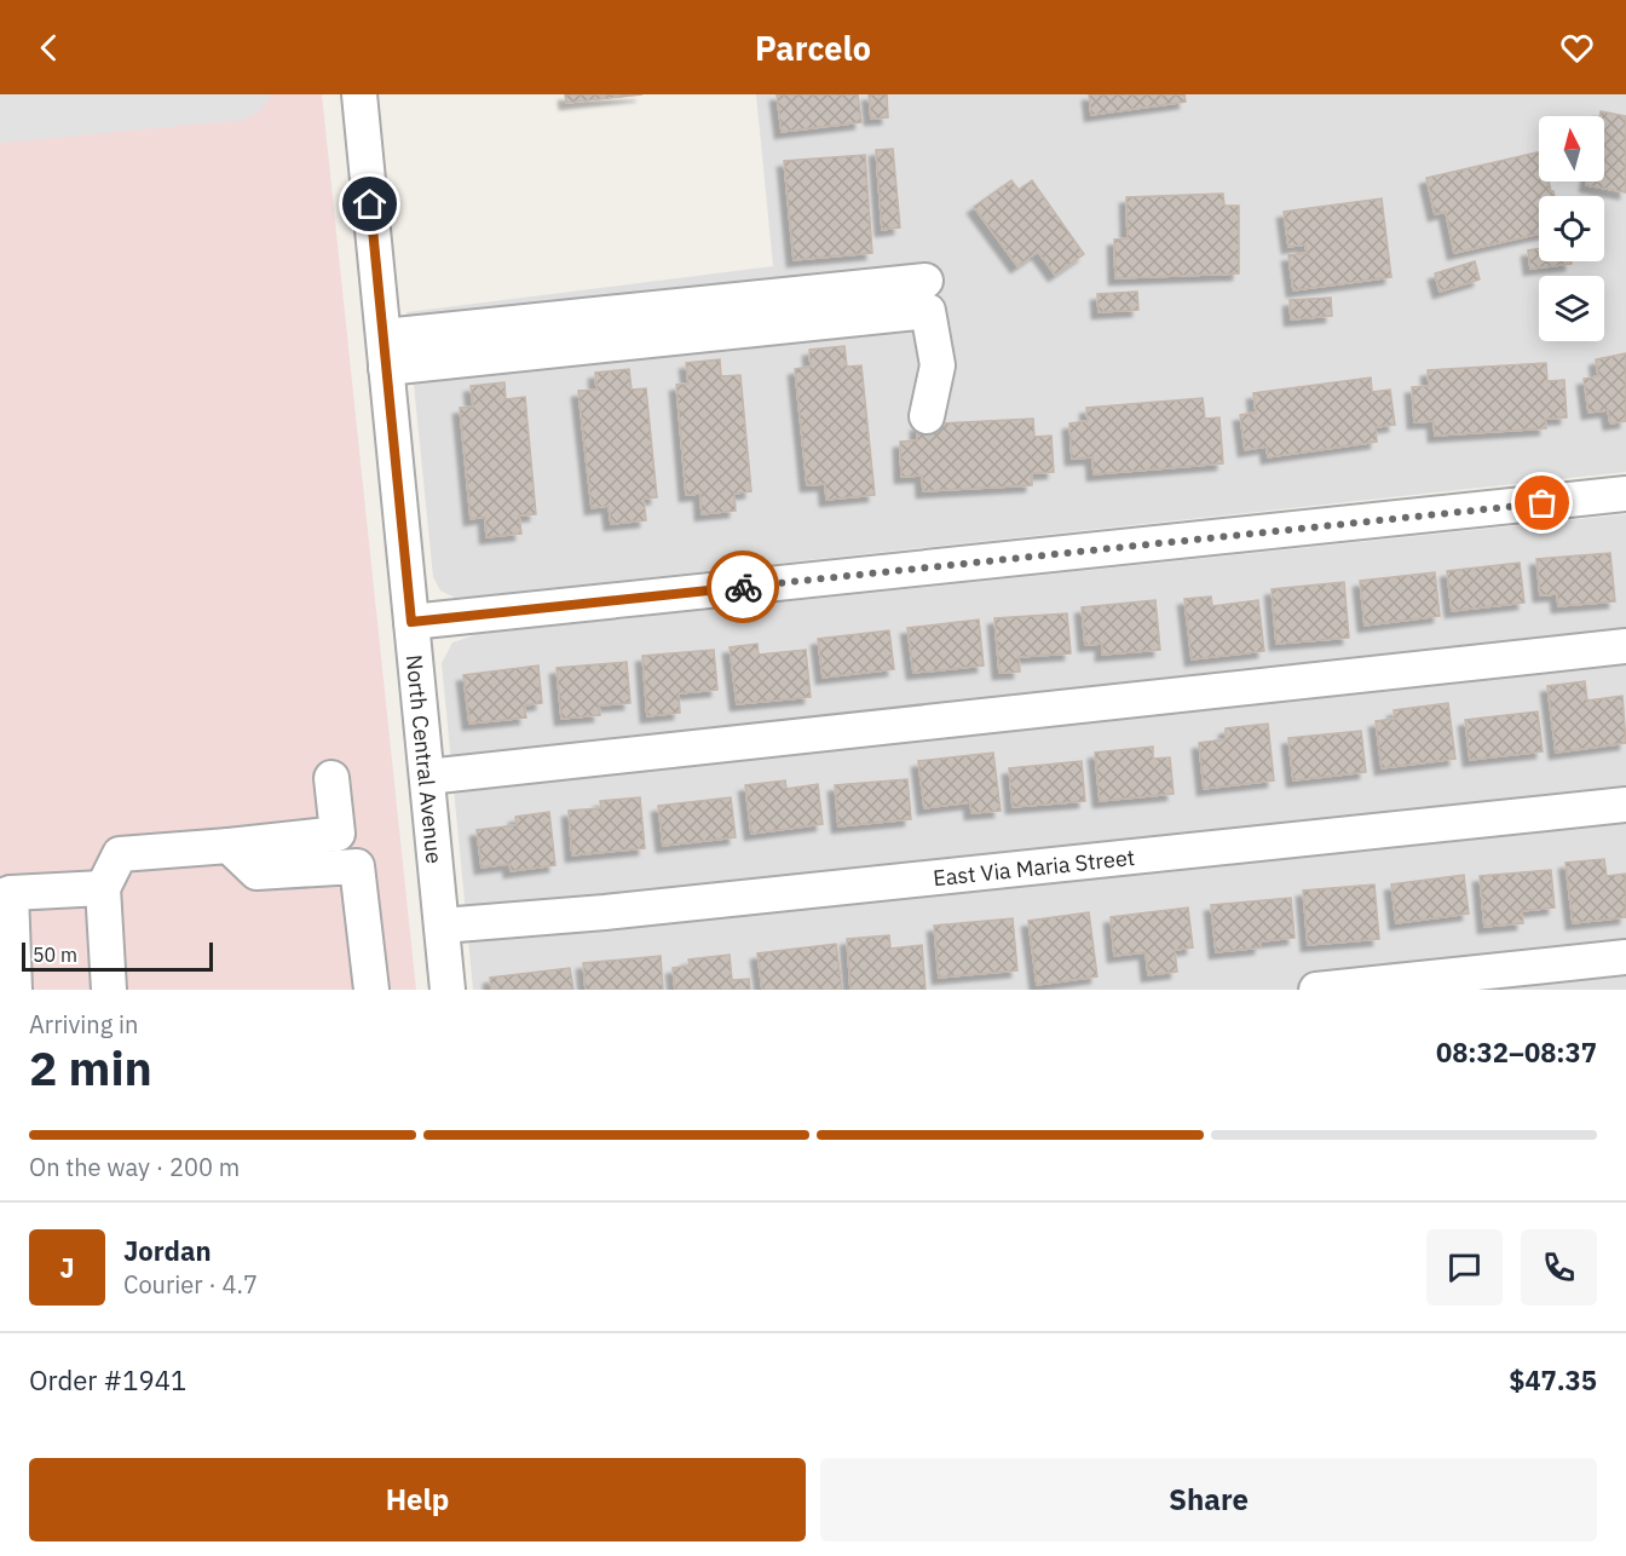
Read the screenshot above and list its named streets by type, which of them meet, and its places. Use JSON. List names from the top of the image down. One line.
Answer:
{"streets":{"street":["North Central Avenue","East Via Maria Street"]},"crossings":[["North Central Avenue","East Via Maria Street"]],"scale_bar":"50 m","north":"top","page":{"header":"Parcelo","scale":"50 m","heading":["2 min","Arriving in","08:32–08:37"],"panel":["Jordan","Courier · 4.7","Order #1941","$47.35"],"bar":"On the way · 200 m","round":"J","buttons":["Help","Share"]}}
